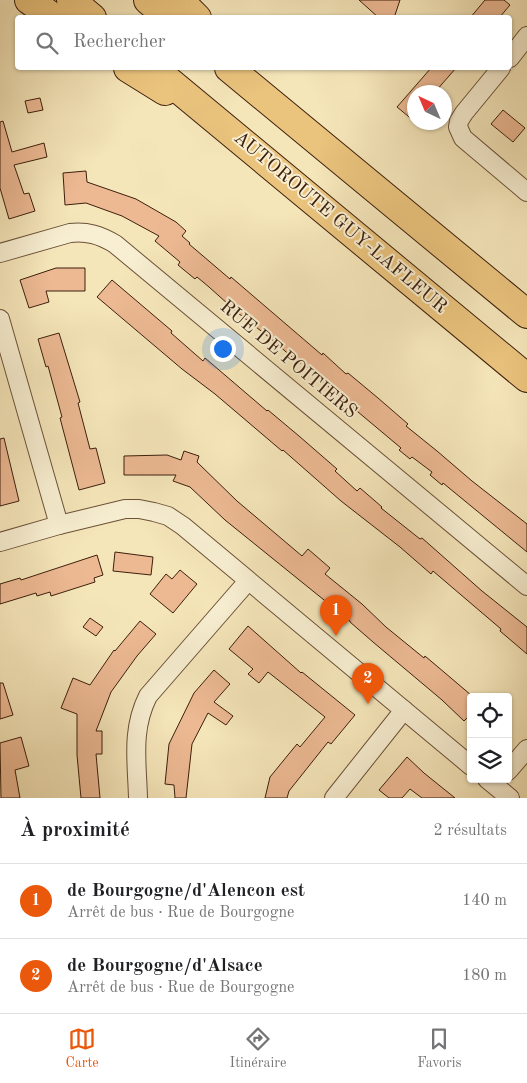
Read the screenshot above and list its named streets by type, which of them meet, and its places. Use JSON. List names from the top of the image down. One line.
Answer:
{"streets":{"highway":["AUTOROUTE GUY-LAFLEUR"],"street":["RUE DE POITIERS"]},"north":"top left","page":{"search":"Rechercher","pins":["1","2"],"heading":["À proximité","2 résultats"],"list":[{"mark":"1","name":"de Bourgogne/d'Alencon est","note":"Arrêt de bus · Rue de Bourgogne","value":"140 m"},{"mark":"2","name":"de Bourgogne/d'Alsace","note":"Arrêt de bus · Rue de Bourgogne","value":"180 m"}],"nav":["Carte","Itinéraire","Favoris"]}}
